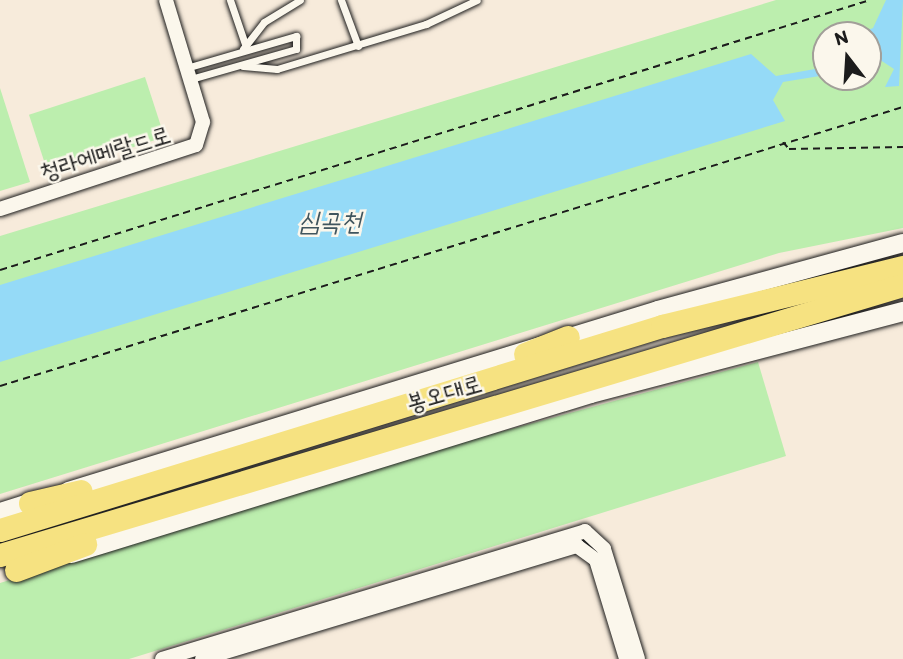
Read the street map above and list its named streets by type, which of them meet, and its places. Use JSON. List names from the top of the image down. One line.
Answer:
{"streets":{"highway":["봉오대로"],"street":["청라에메랄드로"]},"water":["심곡천"],"north":"top"}
